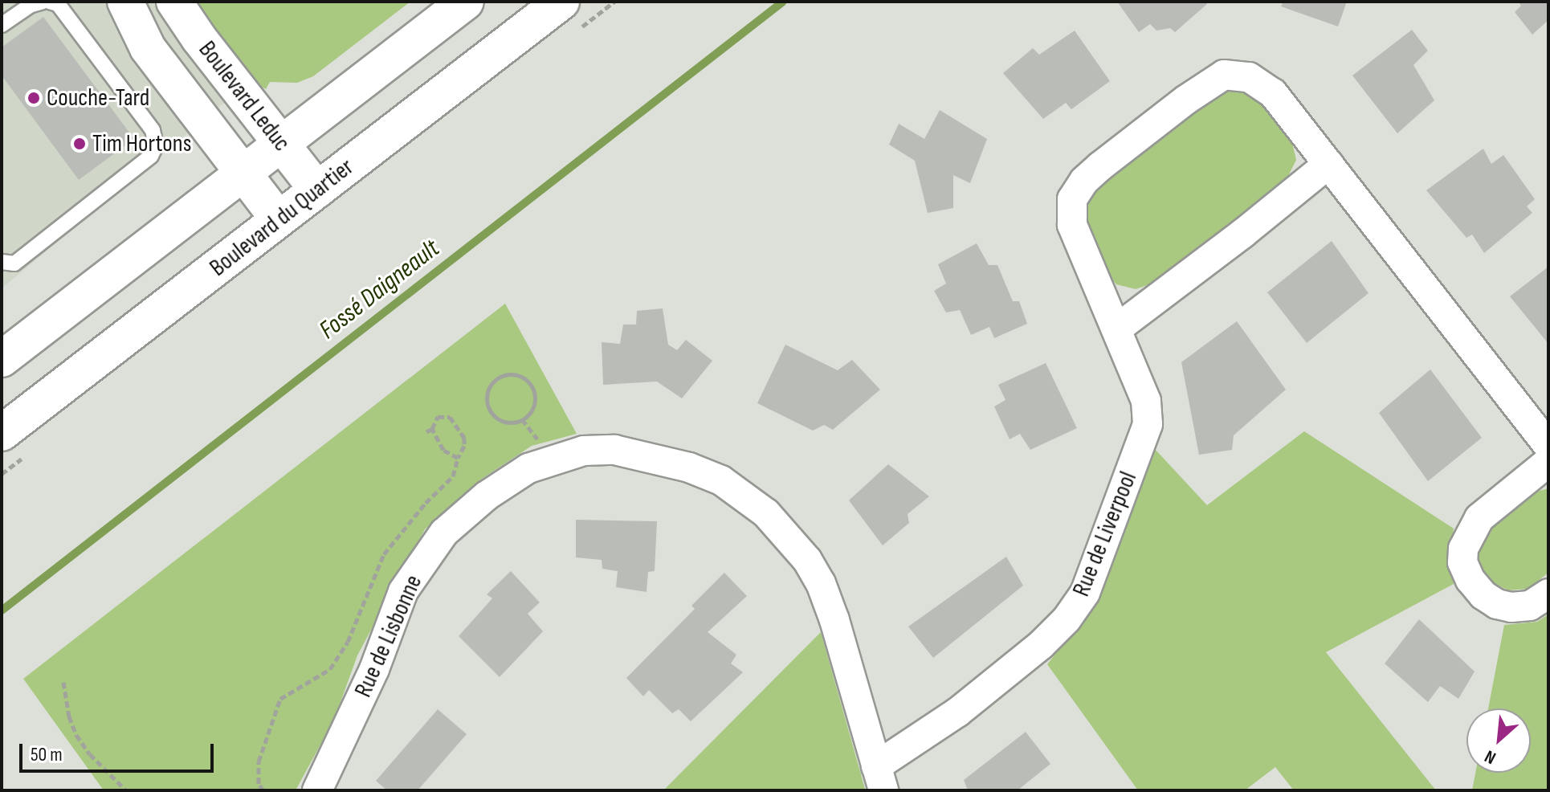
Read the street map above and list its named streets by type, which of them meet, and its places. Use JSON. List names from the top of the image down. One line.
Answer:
{"streets":{"main road":["Boulevard Leduc","Boulevard du Quartier"],"street":["Rue de Liverpool","Rue de Lisbonne"]},"crossings":[["Boulevard Leduc","Boulevard du Quartier"],["Rue de Liverpool","Rue de Lisbonne"]],"water":["Fossé Daigneault"],"places":["Couche-Tard","Tim Hortons"],"scale_bar":"50 m","north":"bottom left"}
